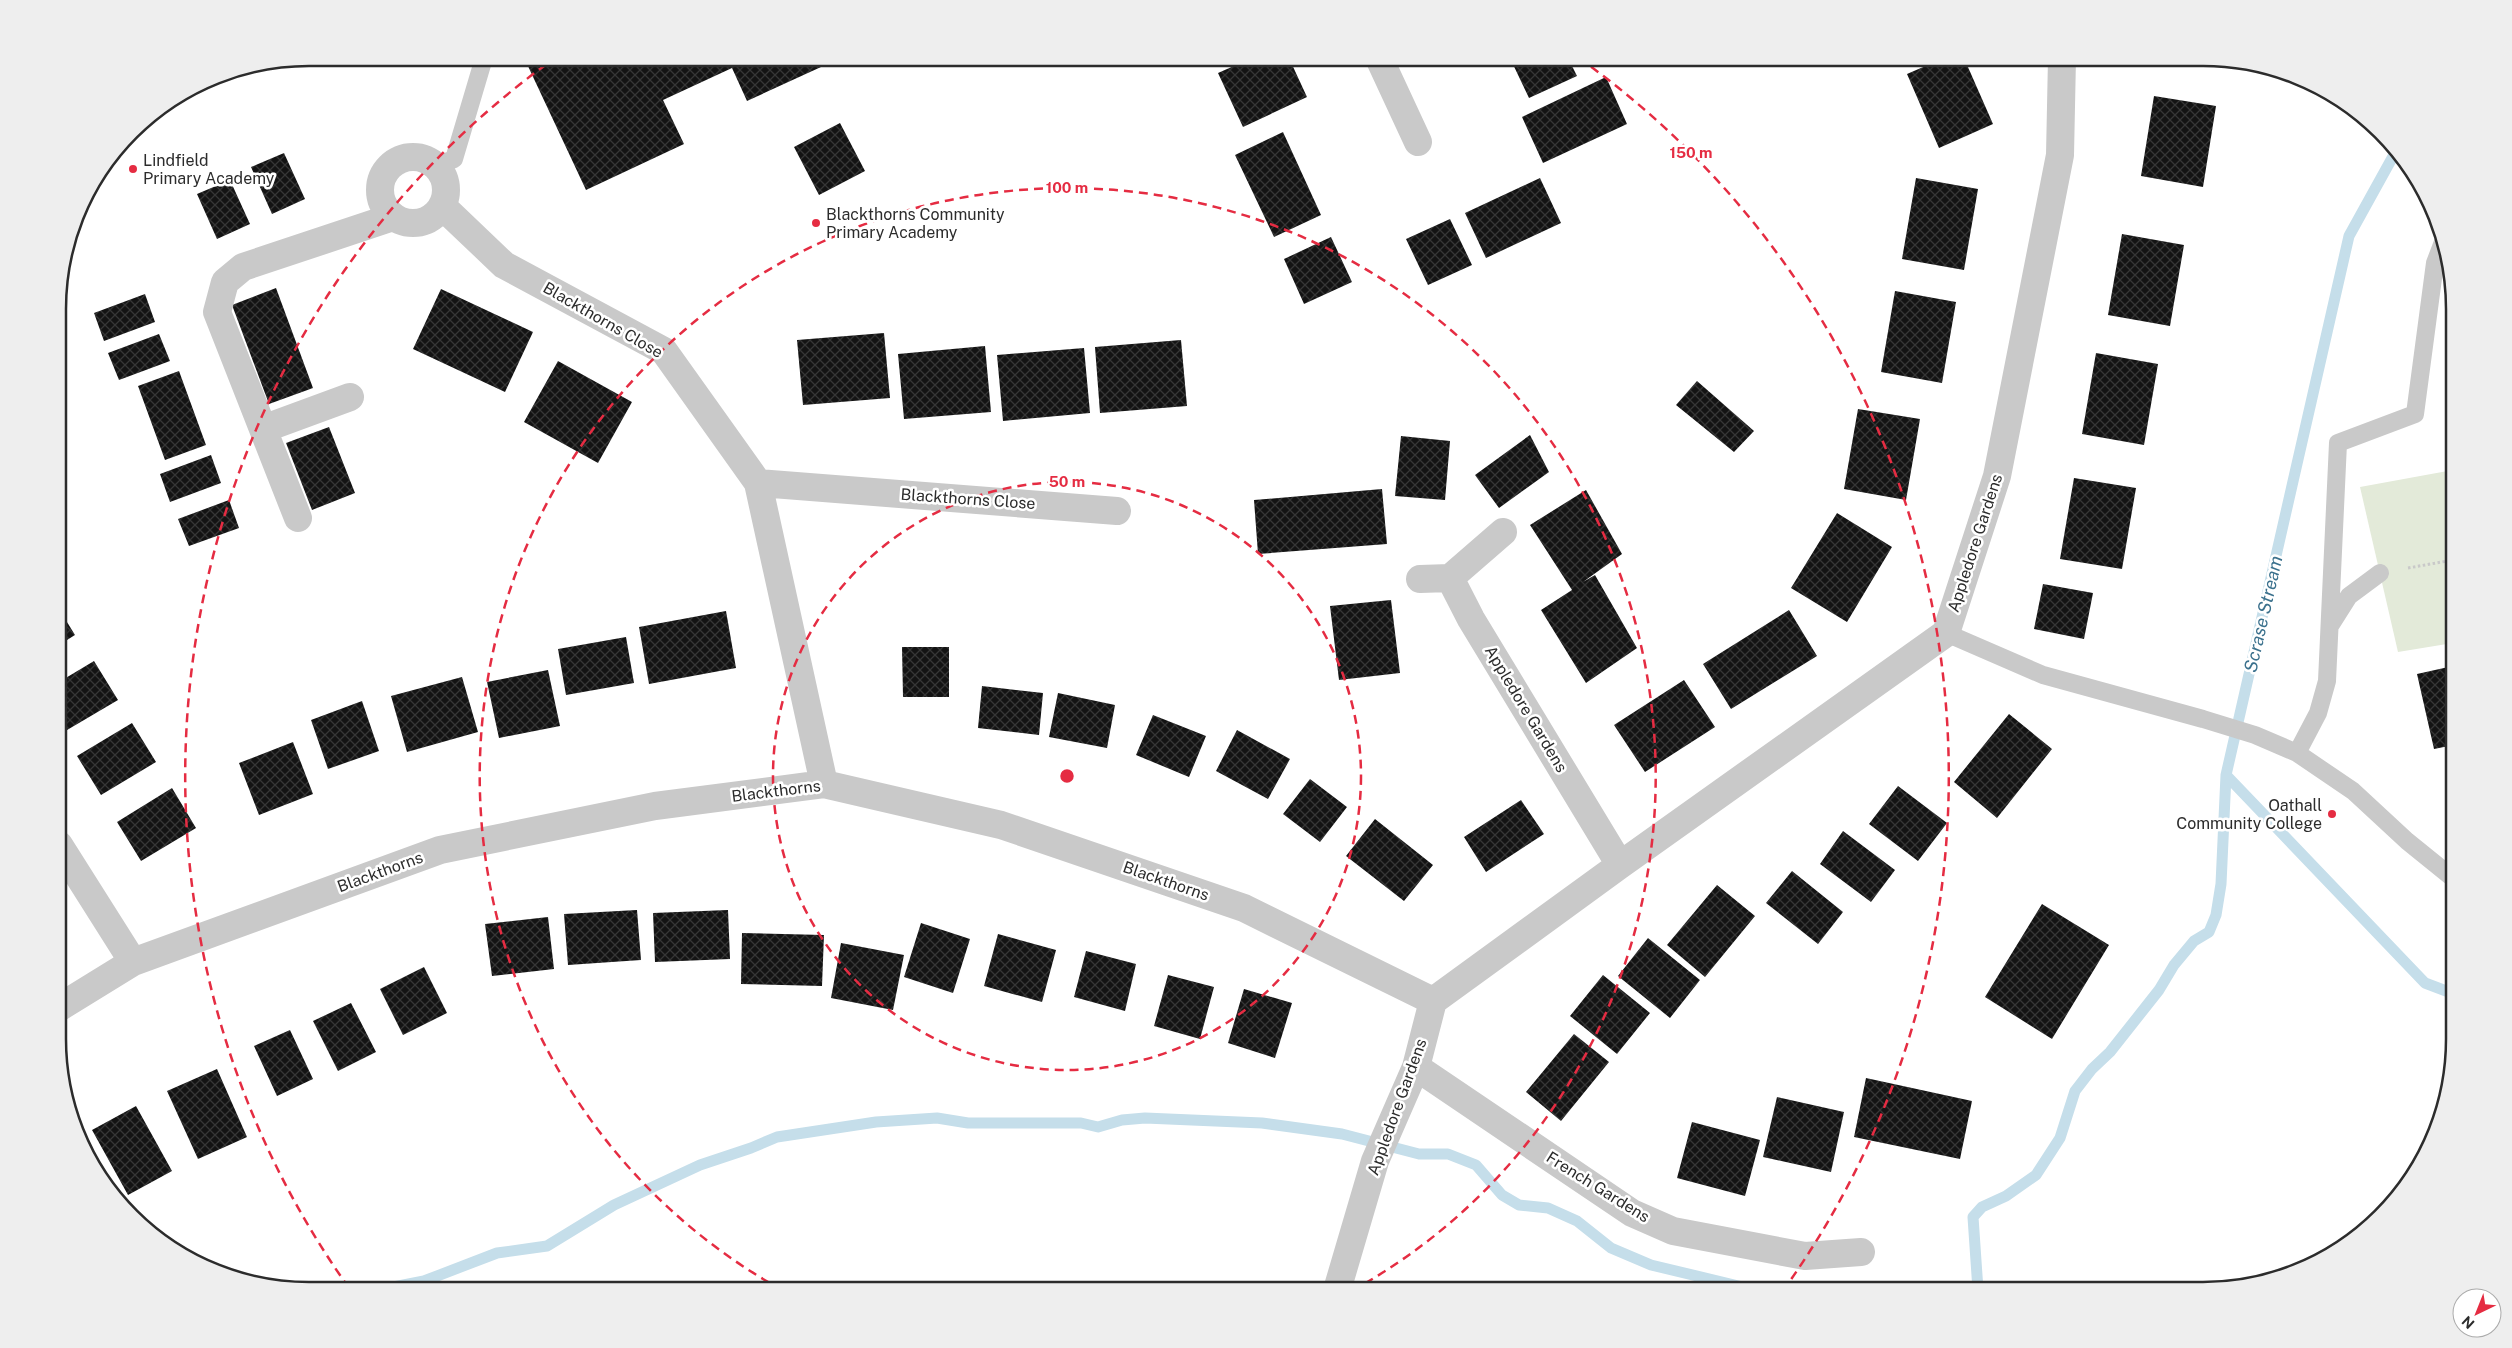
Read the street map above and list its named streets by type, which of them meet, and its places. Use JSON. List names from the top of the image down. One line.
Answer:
{"streets":{"street":["Blackthorns Close","Appledore Gardens","Blackthorns","French Gardens"]},"crossings":[["Blackthorns Close","Blackthorns"],["Appledore Gardens","Blackthorns"],["Appledore Gardens","French Gardens"]],"water":["Scrase Stream"],"places":["Lindfield Primary Academy","Blackthorns Community Primary Academy","Oathall Community College"],"north":"bottom left","rings":["150 m","100 m","50 m"]}
